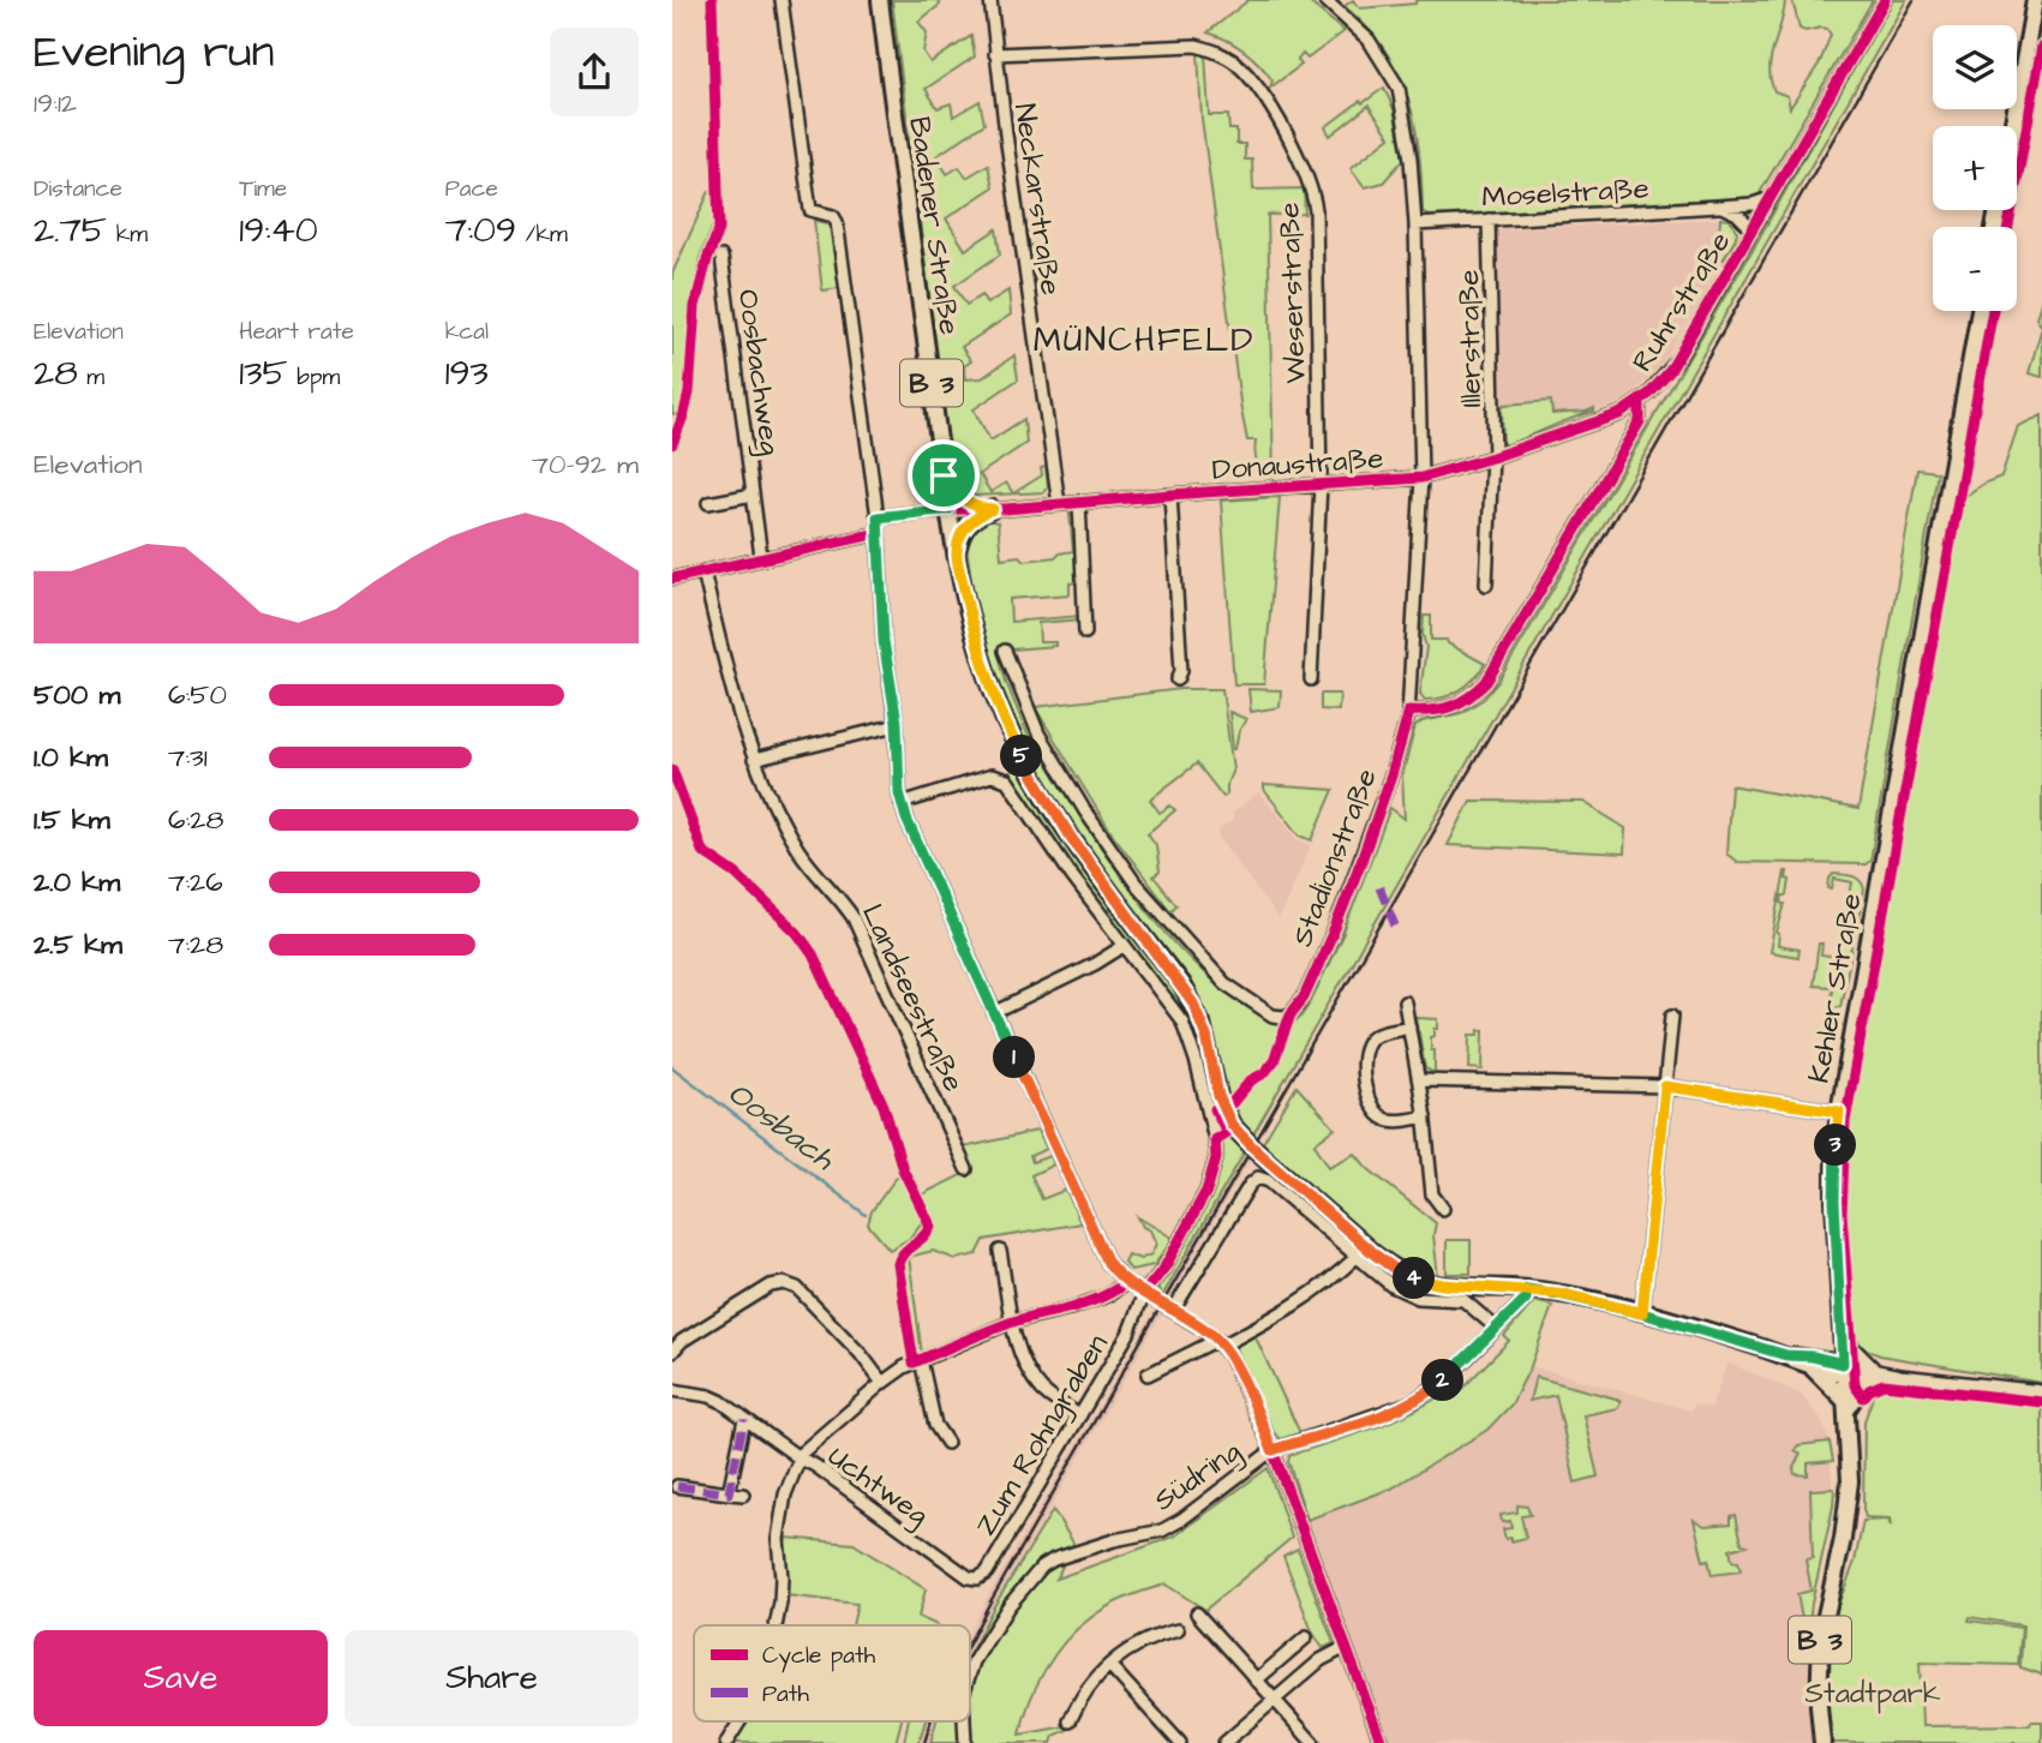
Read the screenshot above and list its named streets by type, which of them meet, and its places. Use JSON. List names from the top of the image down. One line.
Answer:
{"streets":{"main road":["Badener Straße","B 3","Kehler Straße"],"street":["Moselstraße","Neckarstraße","Weserstraße","Ruhrstraße","Illerstraße","Oosbachweg","Donaustraße","Stadionstraße","Landseestraße","Zum Rohngraben","Südring","Uchtweg"]},"crossings":[["Moselstraße","Ruhrstraße"],["Moselstraße","Illerstraße"],["Moselstraße","Stadionstraße"],["Neckarstraße","Weserstraße"],["Neckarstraße","Donaustraße"],["Badener Straße","Donaustraße"],["Badener Straße","Kehler Straße"],["Badener Straße","Südring"],["Weserstraße","Donaustraße"],["Ruhrstraße","Donaustraße"],["Ruhrstraße","Stadionstraße"],["Illerstraße","Donaustraße"],["Donaustraße","Stadionstraße"],["Zum Rohngraben","Uchtweg"]],"districts":["MÜNCHFELD"],"water":["Oosbach"],"parks":["Stadtpark"],"legend":["Cycle path","Path"],"page":{"heading":["Evening run","19:12"],"map_buttons":["+","−"],"stats":[["Distance","2.75 km"],["Time","19:40"],["Pace","7:09 /km"],["Elevation","28 m"],["Heart rate","135 bpm"],["kcal","193"]],"chart":["Elevation","70–92 m"],"list":[{"name":"500 m","note":"6:50"},{"name":"1.0 km","note":"7:31"},{"name":"1.5 km","note":"6:28"},{"name":"2.0 km","note":"7:26"},{"name":"2.5 km","note":"7:28"}],"pins":["5","1","3","4","2"],"buttons":["Save","Share"]}}
